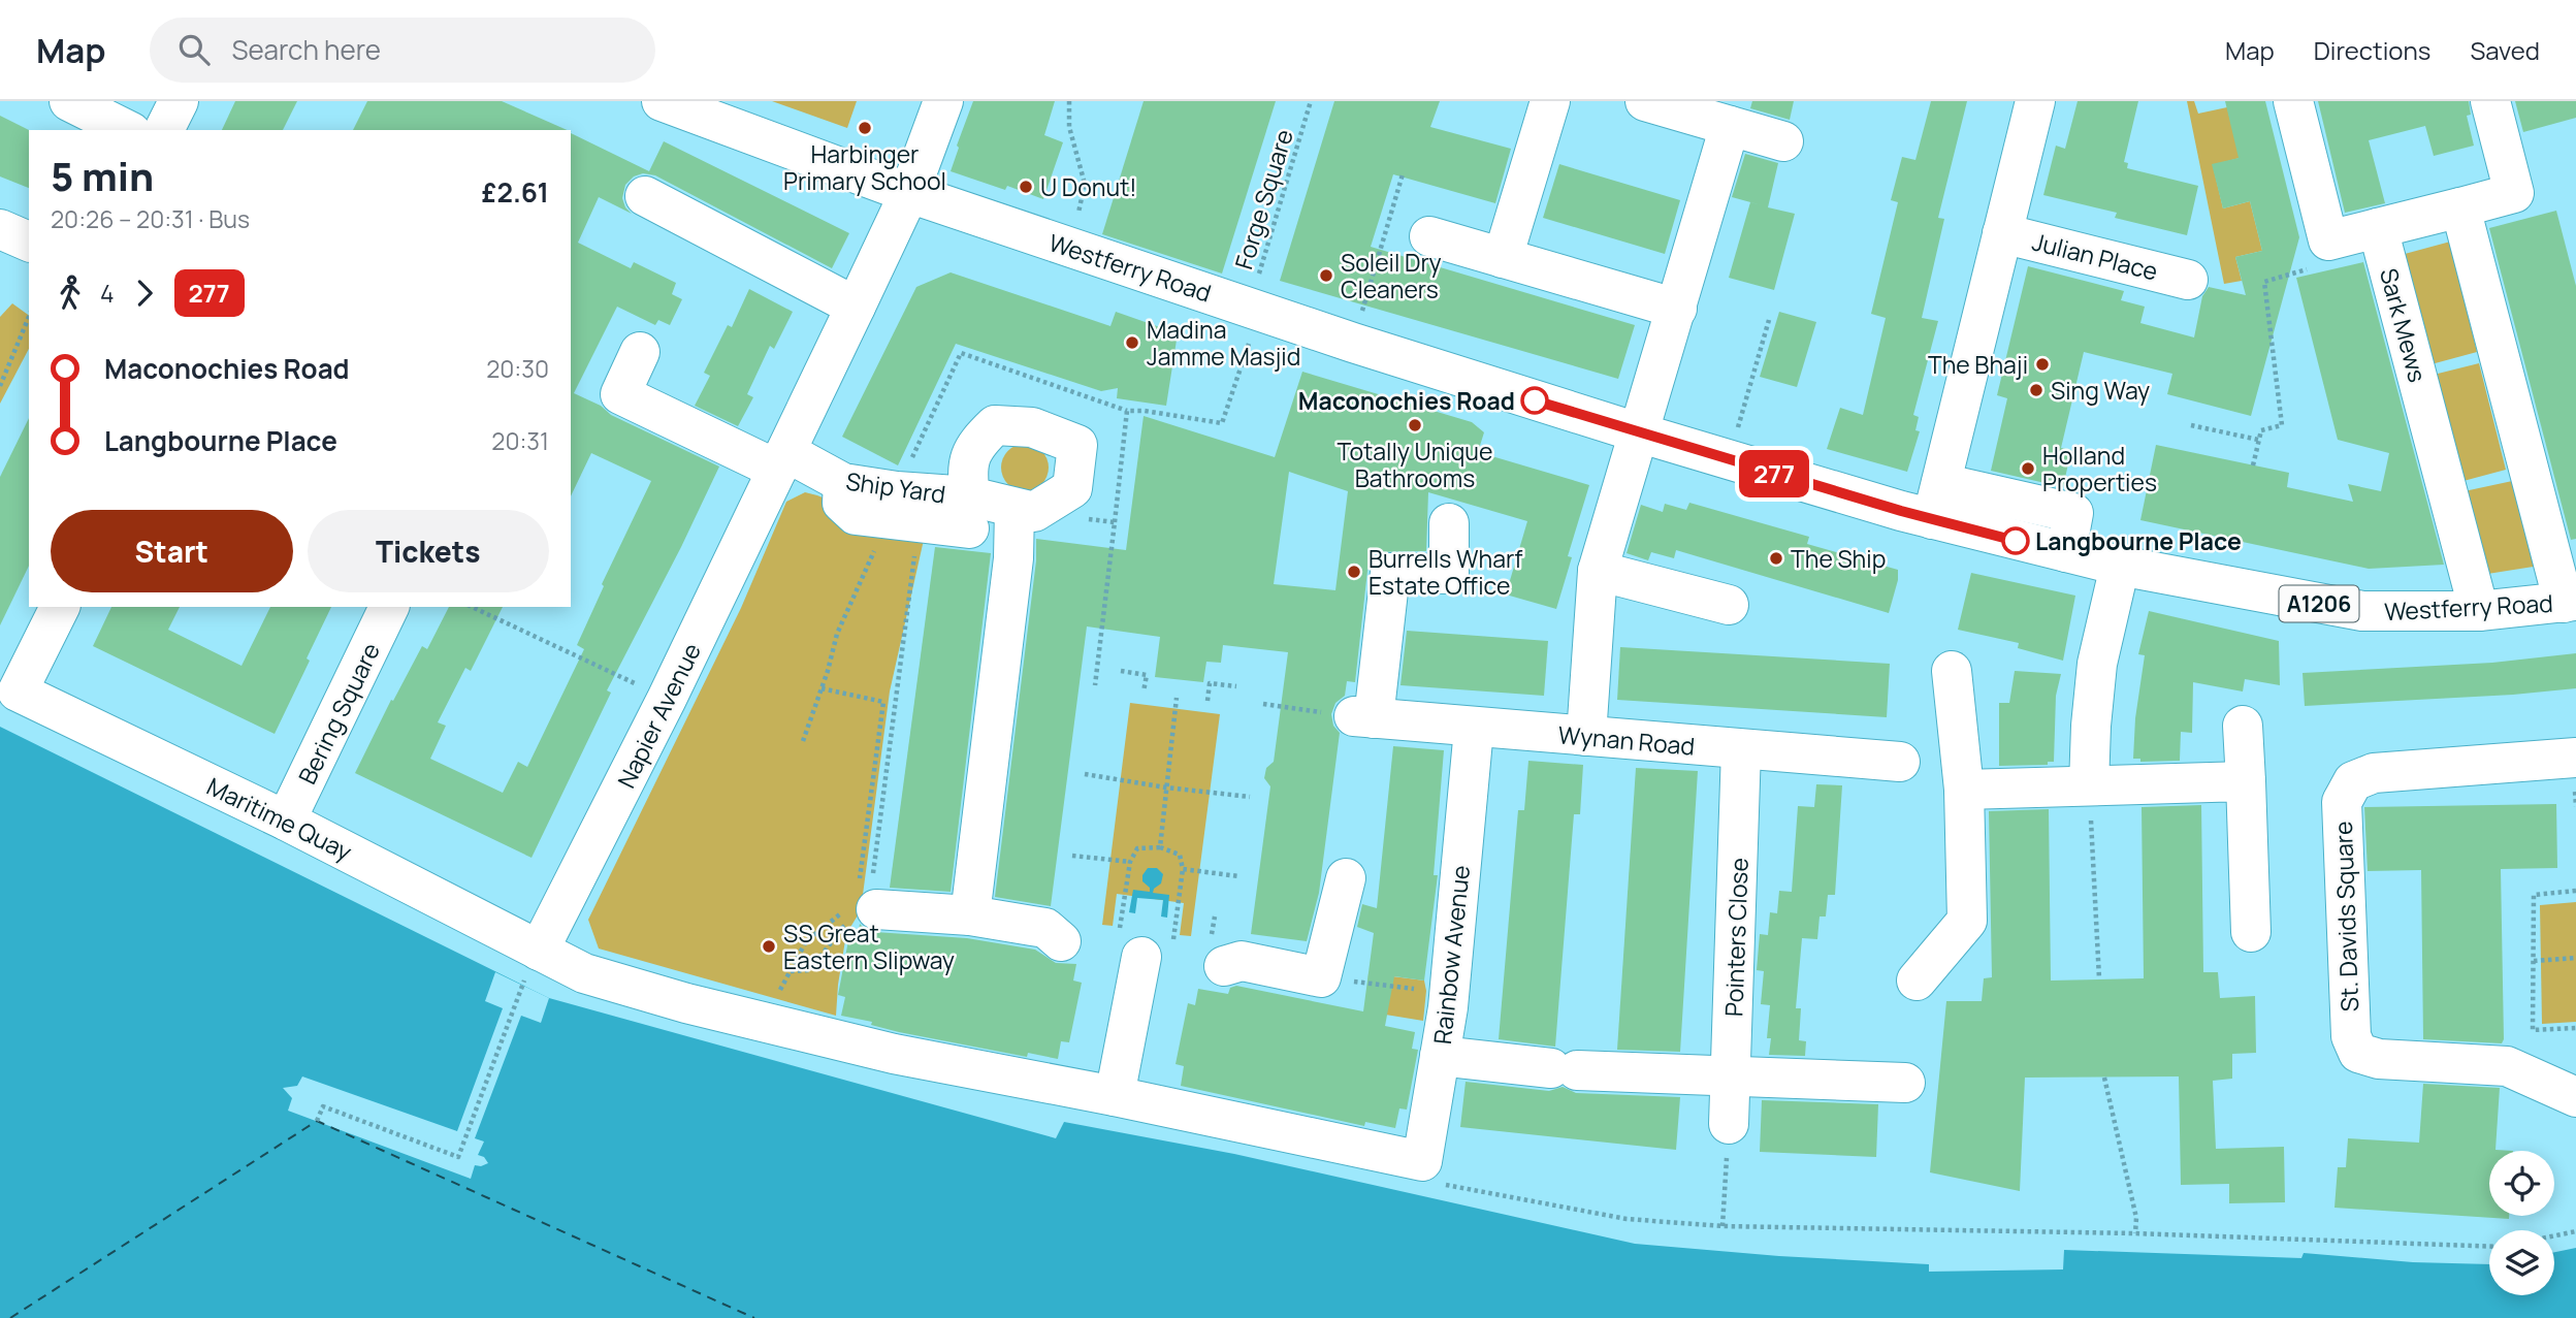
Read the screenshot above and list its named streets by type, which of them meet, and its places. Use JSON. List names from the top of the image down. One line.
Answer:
{"streets":{"street":["Julian Place","Westferry Road","Sark Mews","Ship Yard","A1206","Bering Square","Napier Avenue","Wynan Road","Maritime Quay","St. Davids Square","Pointers Close","Rainbow Avenue"],"path":["Forge Square"]},"crossings":[["Forge Square","Westferry Road"],["Westferry Road","Sark Mews"],["Westferry Road","Napier Avenue"],["Ship Yard","Napier Avenue"],["Bering Square","Maritime Quay"],["Napier Avenue","Maritime Quay"],["Wynan Road","Pointers Close"],["Wynan Road","Rainbow Avenue"]],"places":["Harbinger Primary School","U Donut!","Soleil Dry Cleaners","Madina Jamme Masjid","The Bhaji","Sing Way","Maconochies Road","Totally Unique Bathrooms","Holland Properties","Langbourne Place","The Ship","Burrells Wharf Estate Office","SS Great Eastern Slipway"],"lines":["bus line 277"],"page":{"header":"Map","search":"Search here","nav":["Map","Directions","Saved"],"on_map":"277","heading":["5 min","20:26 – 20:31 · Bus","£2.61"],"legs":["4","277"],"list":[{"name":"Maconochies Road","value":"20:30"},{"name":"Langbourne Place","value":"20:31"}],"buttons":["Start","Tickets"]}}
